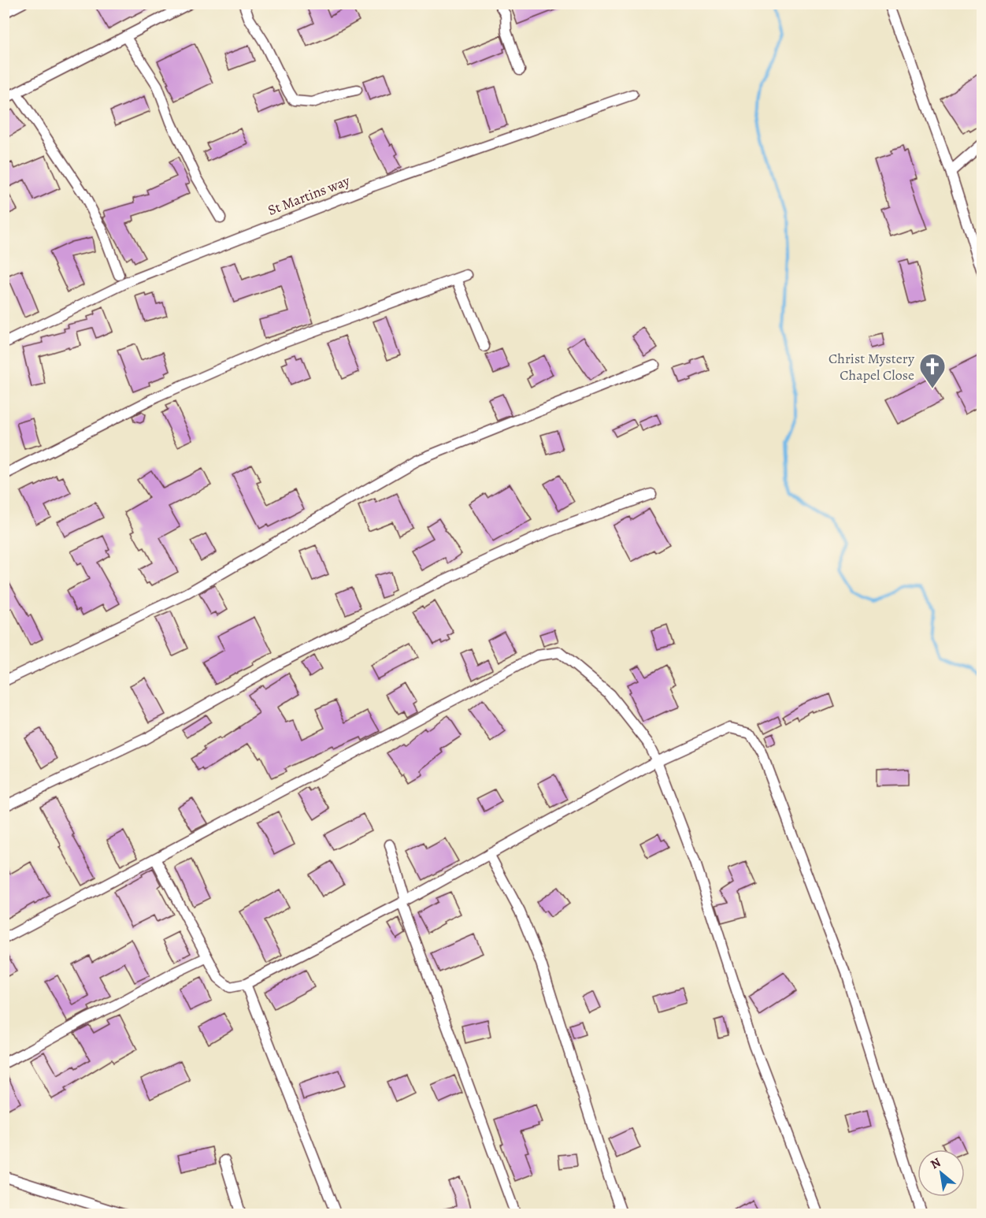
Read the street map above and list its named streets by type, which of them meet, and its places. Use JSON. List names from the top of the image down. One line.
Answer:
{"streets":{"street":["St Martins way"]},"places":{"church":["Christ Mystery Chapel Close"]},"north":"top left"}
